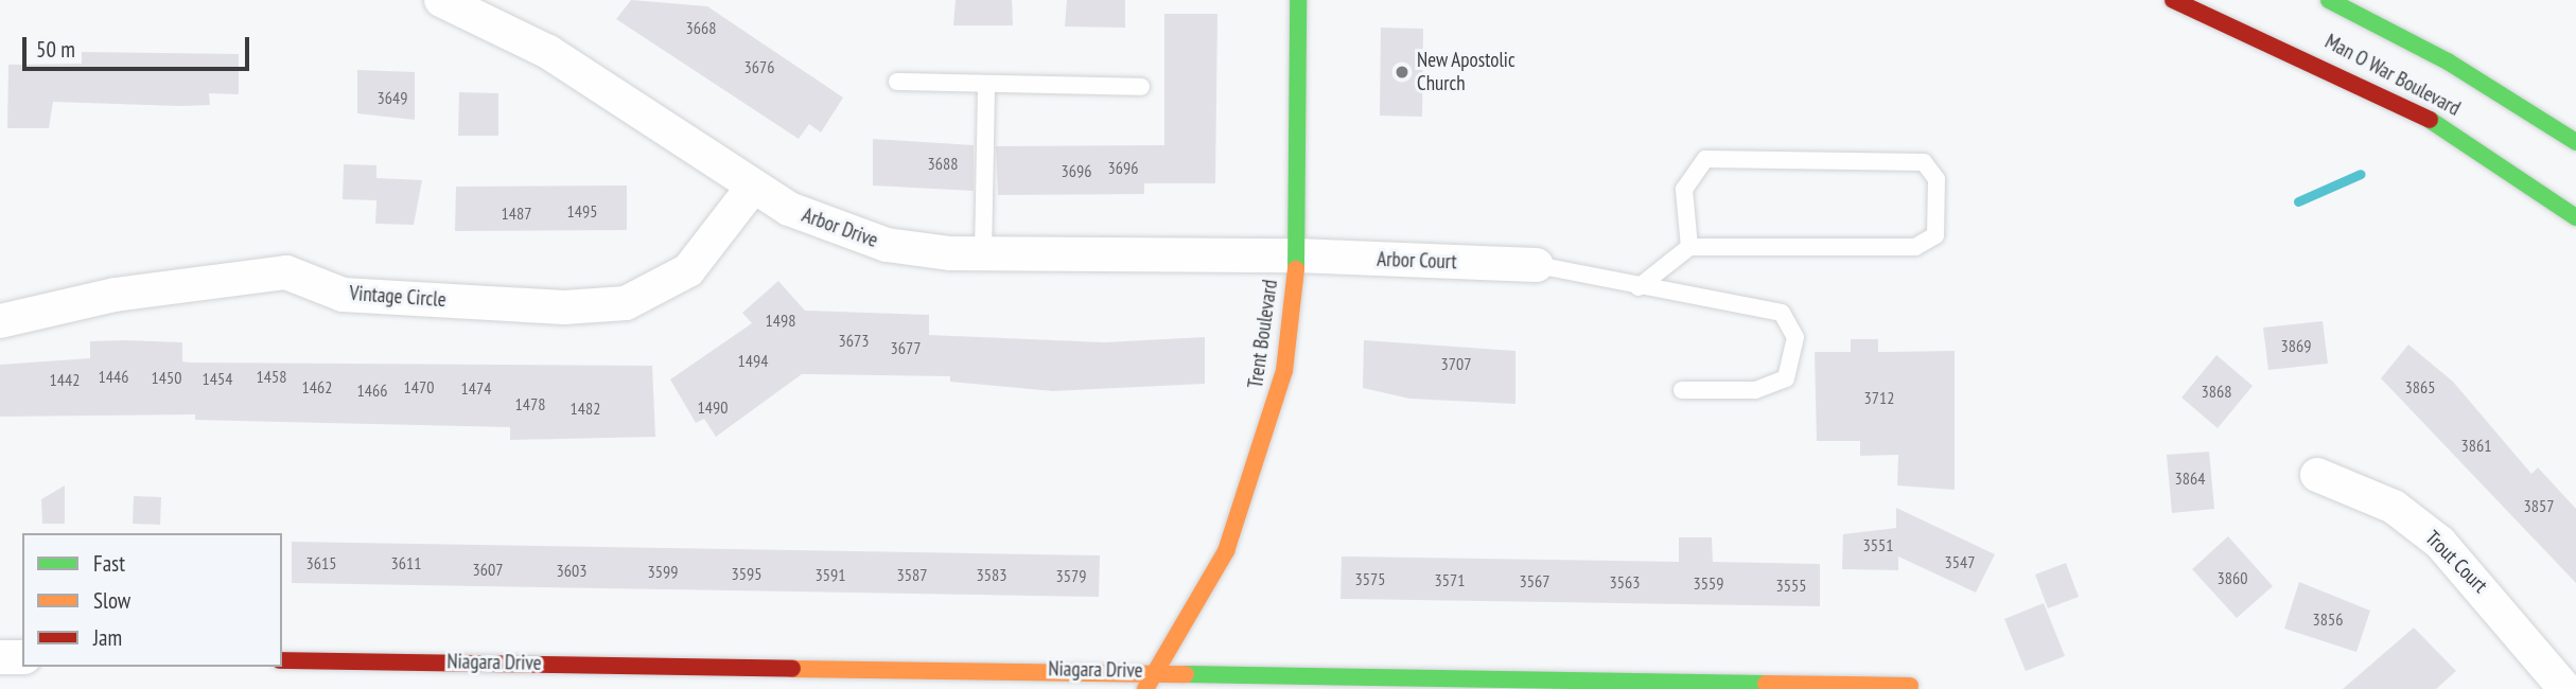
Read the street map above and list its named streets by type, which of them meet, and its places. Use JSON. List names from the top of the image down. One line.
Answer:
{"streets":{"street":["Man O War Boulevard","Arbor Drive","Arbor Court","Vintage Circle","Trent Boulevard","Trout Court","Niagara Drive"]},"crossings":[["Arbor Drive","Arbor Court"],["Arbor Drive","Vintage Circle"],["Arbor Drive","Trent Boulevard"],["Arbor Court","Trent Boulevard"],["Trent Boulevard","Niagara Drive"]],"places":["New Apostolic Church"],"house_numbers":["3668","3676","3649","3688","3696","3696","1495","1487","1498","3673","3869","3677","1494","3707","1446","1458","1450","1454","1442","1462","1470","3865","1474","1466","3868","3712","1478","1490","1482","3861","3864","3857","3551","3547","3615","3611","3607","3603","3599","3595","3591","3587","3583","3579","3860","3575","3571","3567","3563","3559","3555","3856"],"legend":["Fast","Slow","Jam"],"scale_bar":"50 m"}
